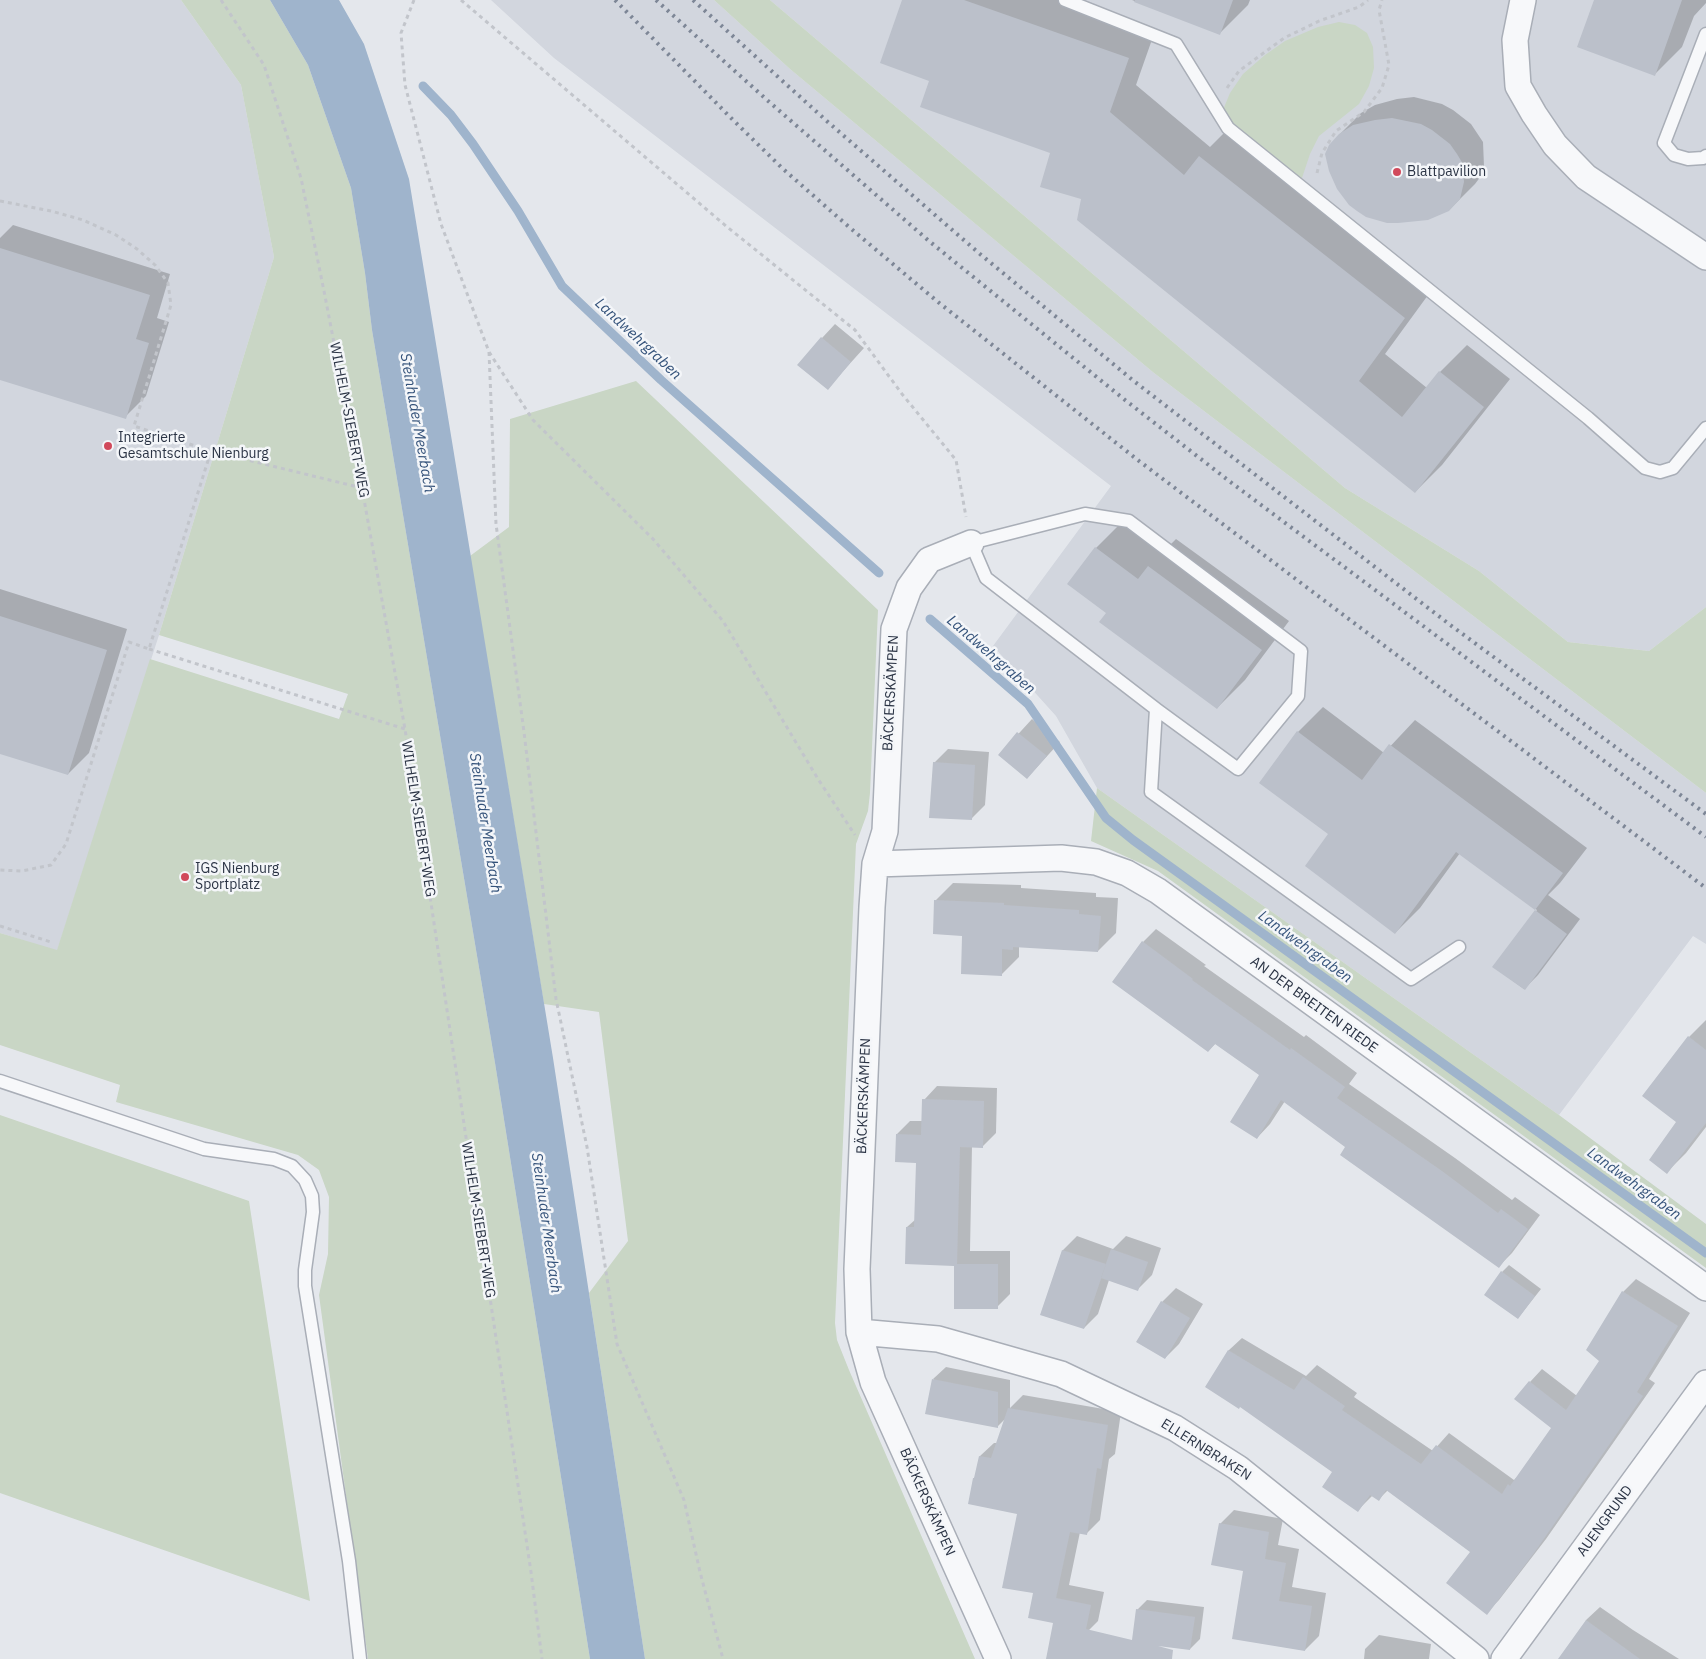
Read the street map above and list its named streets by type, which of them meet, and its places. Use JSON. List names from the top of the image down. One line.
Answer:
{"streets":{"street":["BÄCKERSKÄMPEN","AN DER BREITEN RIEDE","ELLERNBRAKEN","AUENGRUND"],"path":["WILHELM-SIEBERT-WEG"]},"crossings":[["BÄCKERSKÄMPEN","AN DER BREITEN RIEDE"],["BÄCKERSKÄMPEN","ELLERNBRAKEN"]],"water":["Landwehrgraben","Steinhuder Meerbach"],"places":["Blattpavilion","Integrierte Gesamtschule Nienburg","IGS Nienburg Sportplatz"]}
